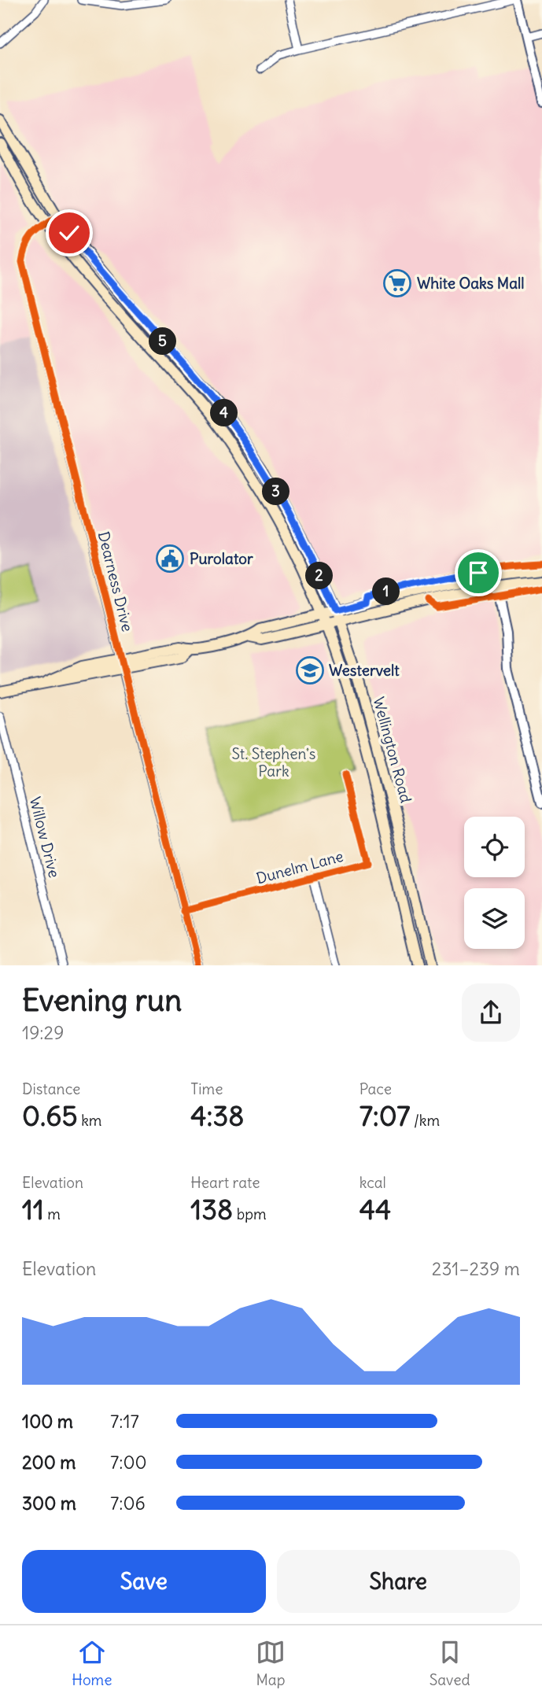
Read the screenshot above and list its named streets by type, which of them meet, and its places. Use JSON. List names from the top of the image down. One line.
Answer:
{"streets":{"main road":["Wellington Road"],"street":["Dearness Drive","Willow Drive","Dunelm Lane"]},"crossings":[["Dearness Drive","Wellington Road"],["Dearness Drive","Dunelm Lane"]],"parks":["St. Stephen's Park"],"places":{"supermarket":["White Oaks Mall"],"public building":["Purolator"],"school or university":["Westervelt"]},"page":{"pins":["5","4","3","2","1"],"heading":["Evening run","19:29"],"stats":[["Distance","0.65 km"],["Time","4:38"],["Pace","7:07 /km"],["Elevation","11 m"],["Heart rate","138 bpm"],["kcal","44"]],"chart":["Elevation","231–239 m"],"list":[{"name":"100 m","note":"7:17"},{"name":"200 m","note":"7:00"},{"name":"300 m","note":"7:06"}],"buttons":["Save","Share"],"tabs":["Home","Map","Saved"]}}
